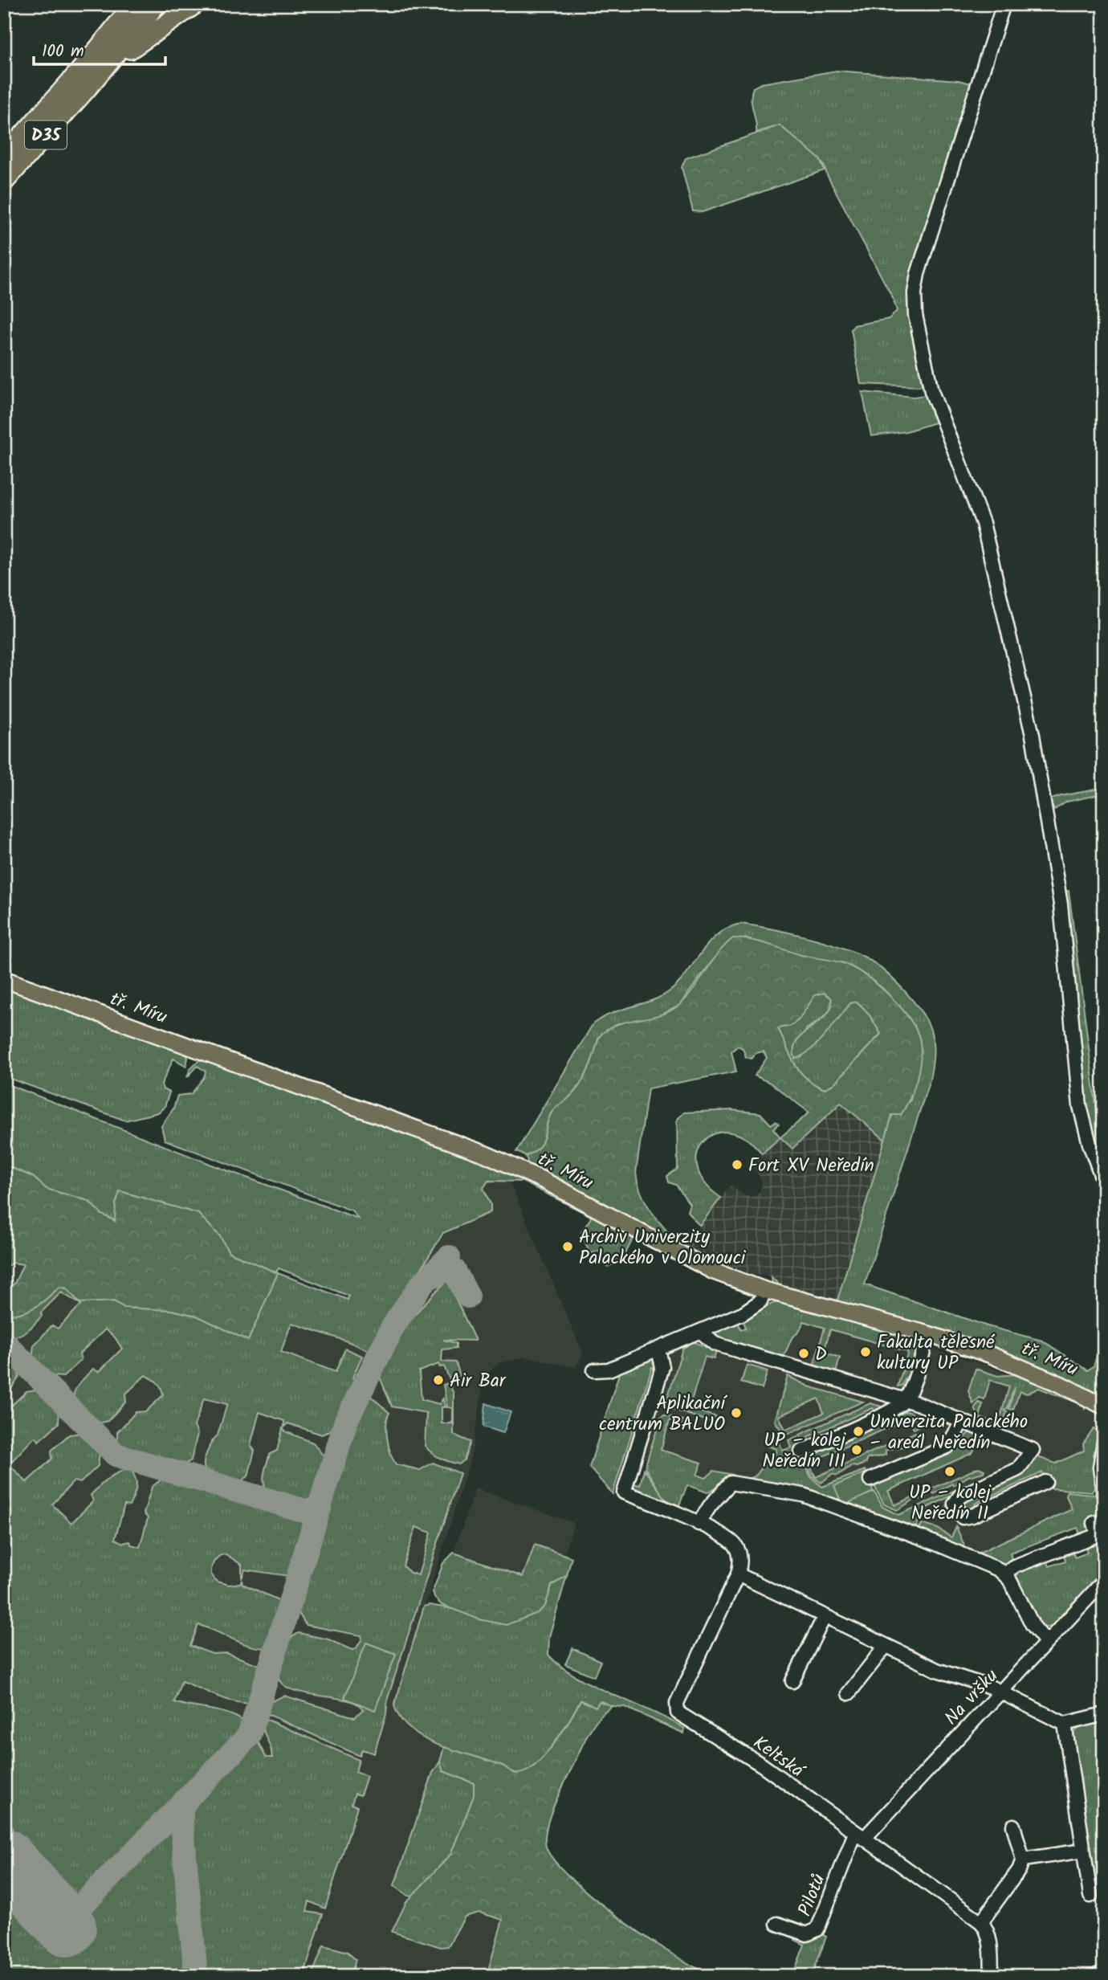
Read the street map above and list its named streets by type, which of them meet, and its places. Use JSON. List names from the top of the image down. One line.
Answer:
{"streets":{"highway":["D35"],"main road":["tř. Míru"],"street":["Na vršku","Keltská","Pilotů"]},"crossings":[["Na vršku","Keltská"],["Na vršku","Pilotů"],["Keltská","Pilotů"]],"places":["Fort XV Neředín","Archiv Univerzity Palackého v Olomouci","Fakulta tělesné kultury UP","D","Air Bar","Aplikační centrum BALUO","Univerzita Palackého – areál Neředín","UP – kolej Neředín III","UP – kolej Neředín II"],"scale_bar":"100 m"}
